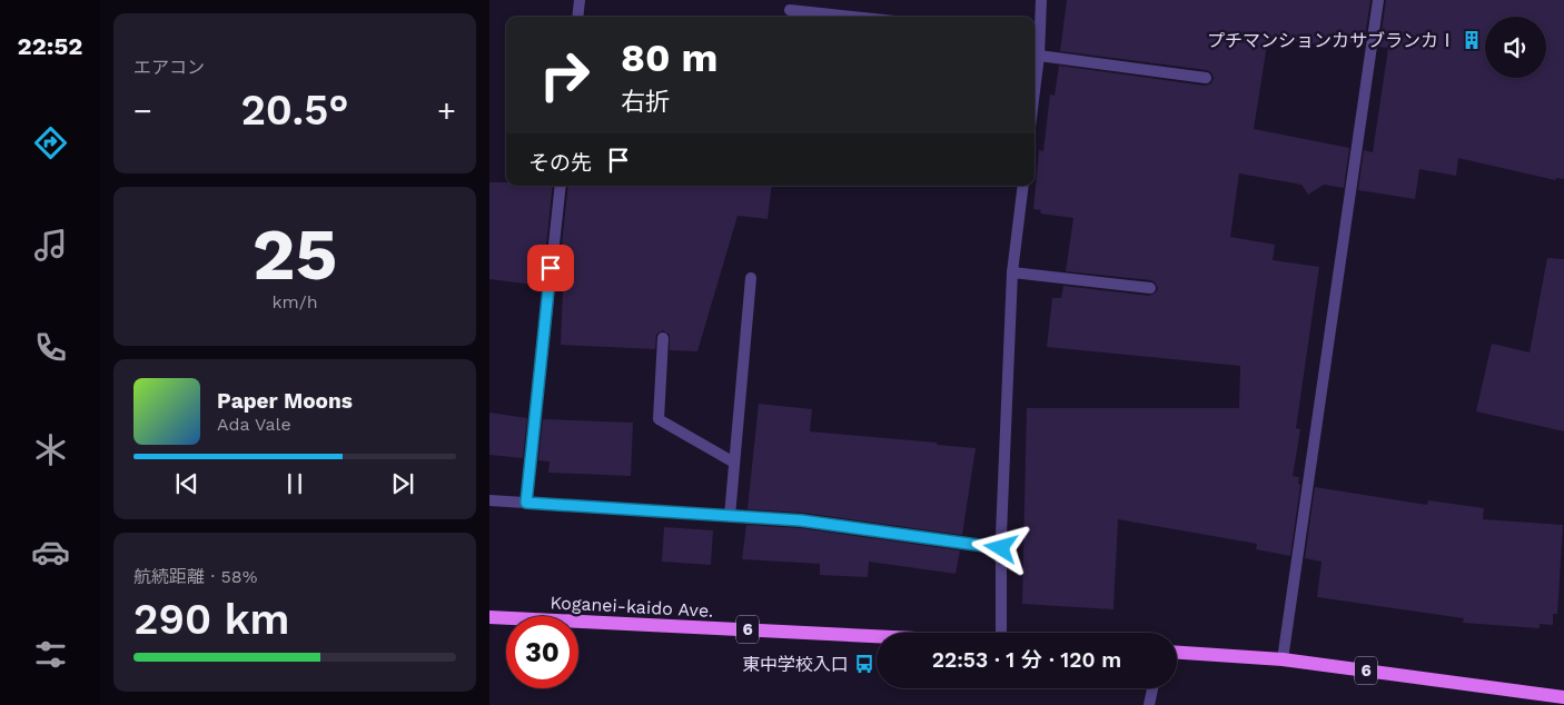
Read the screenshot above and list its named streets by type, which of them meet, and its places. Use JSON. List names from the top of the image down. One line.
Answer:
{"streets":{"main road":["Koganei-kaido Ave.","6"]},"places":{"building":["プチマンションカサブランカⅠ"],"bus stop":["東中学校入口"]},"page":{"tabs":"22:52","tile":["エアコン",["25","km/h"],["航続距離 · 58%","290 km"]],"turn":["80 m","右折"],"heat":["−","20.5°","+"],"then":"その先","song":["Paper Moons","Ada Vale"],"limit":"30","trip":"22:53 · 1 分 · 120 m"}}
